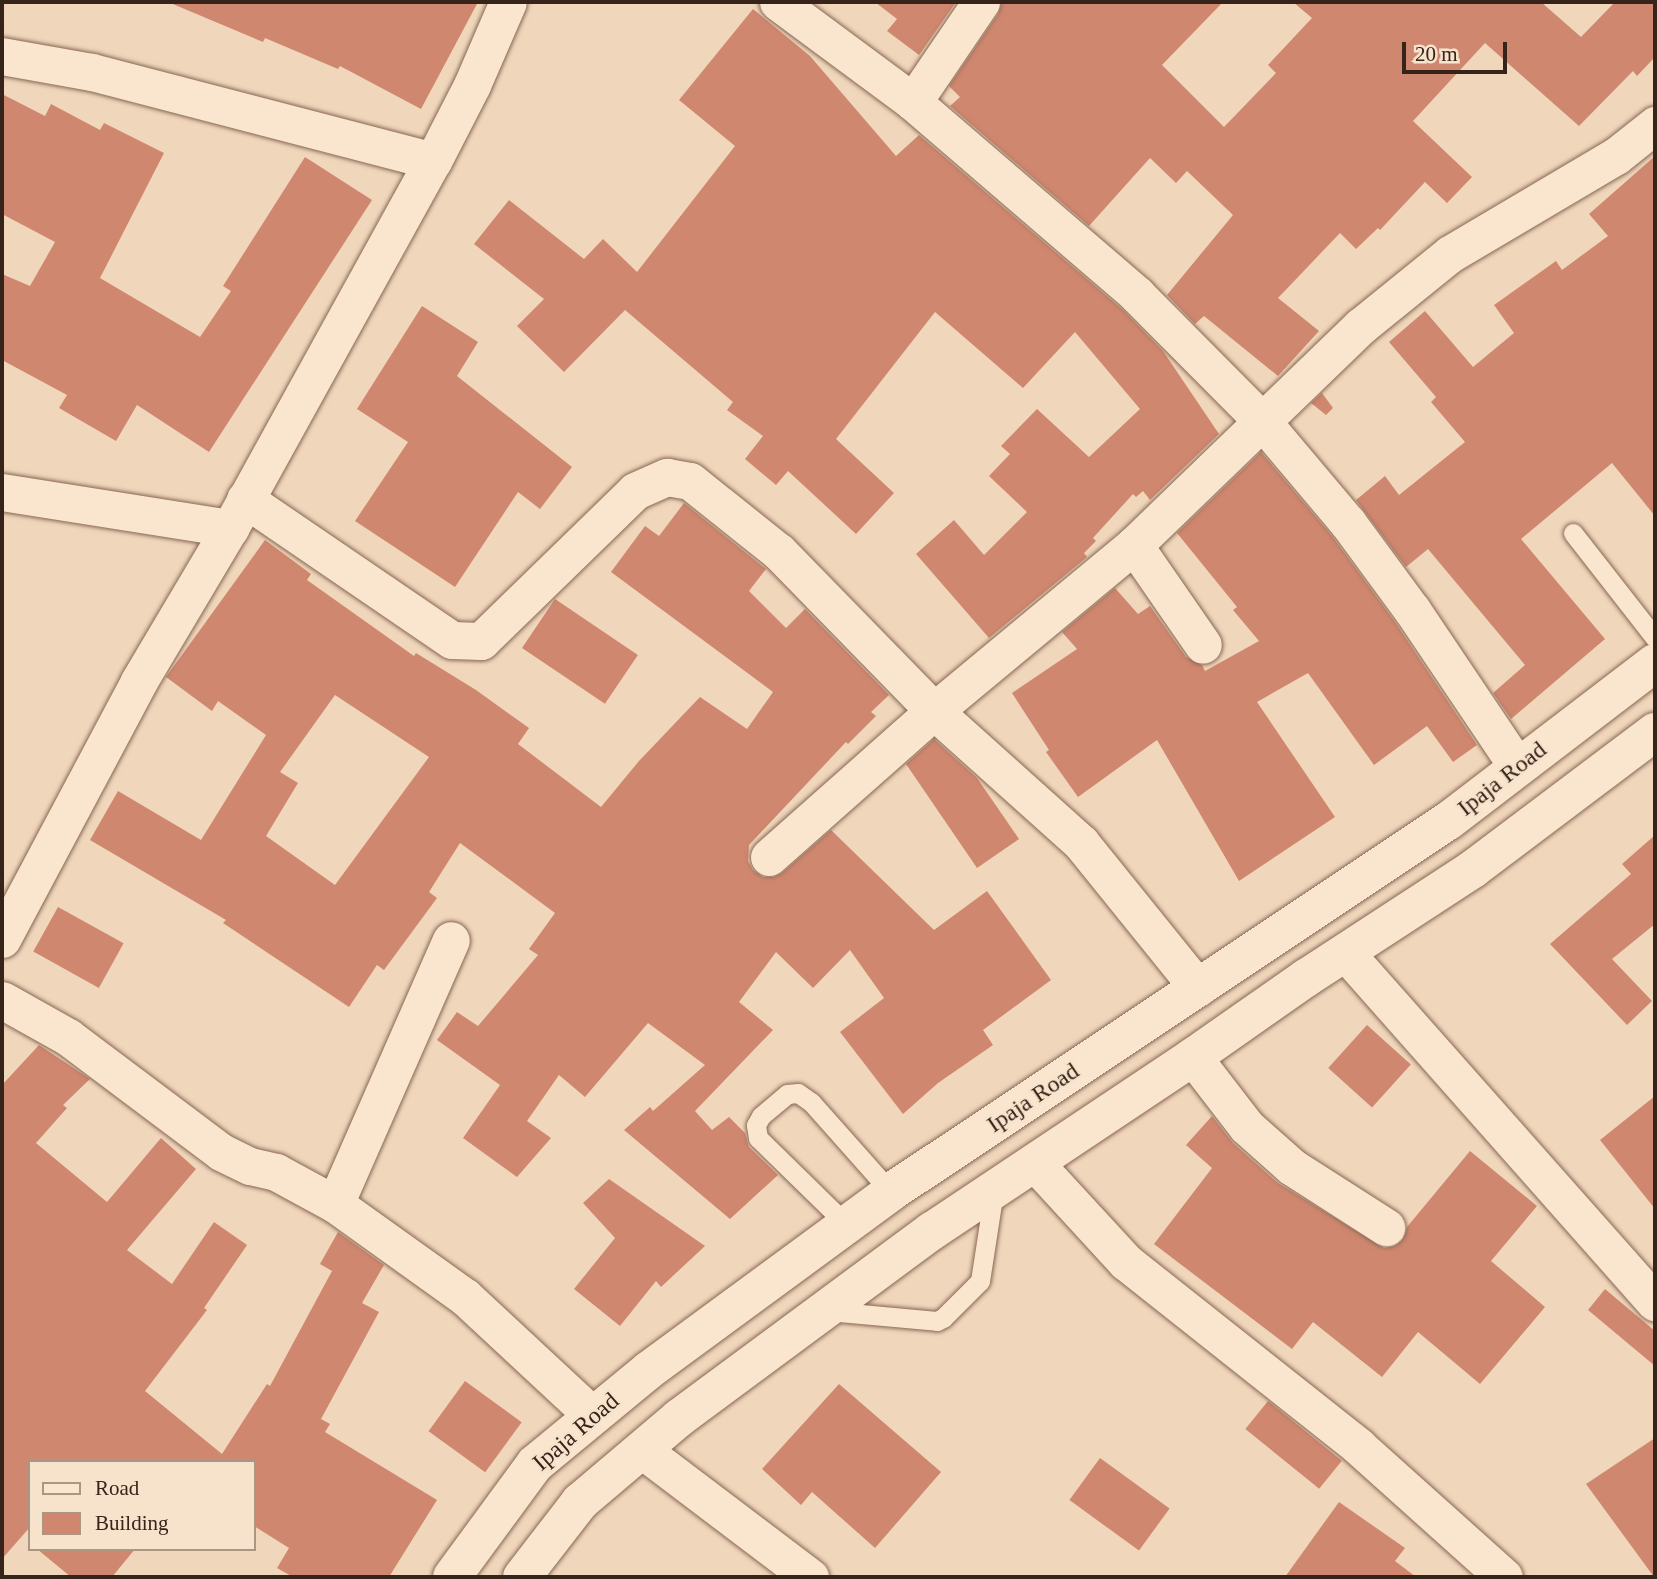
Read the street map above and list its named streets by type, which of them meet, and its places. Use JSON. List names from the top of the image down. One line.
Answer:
{"streets":{"main road":["Ipaja Road"]},"legend":["Road","Building"],"scale_bar":"20 m"}
